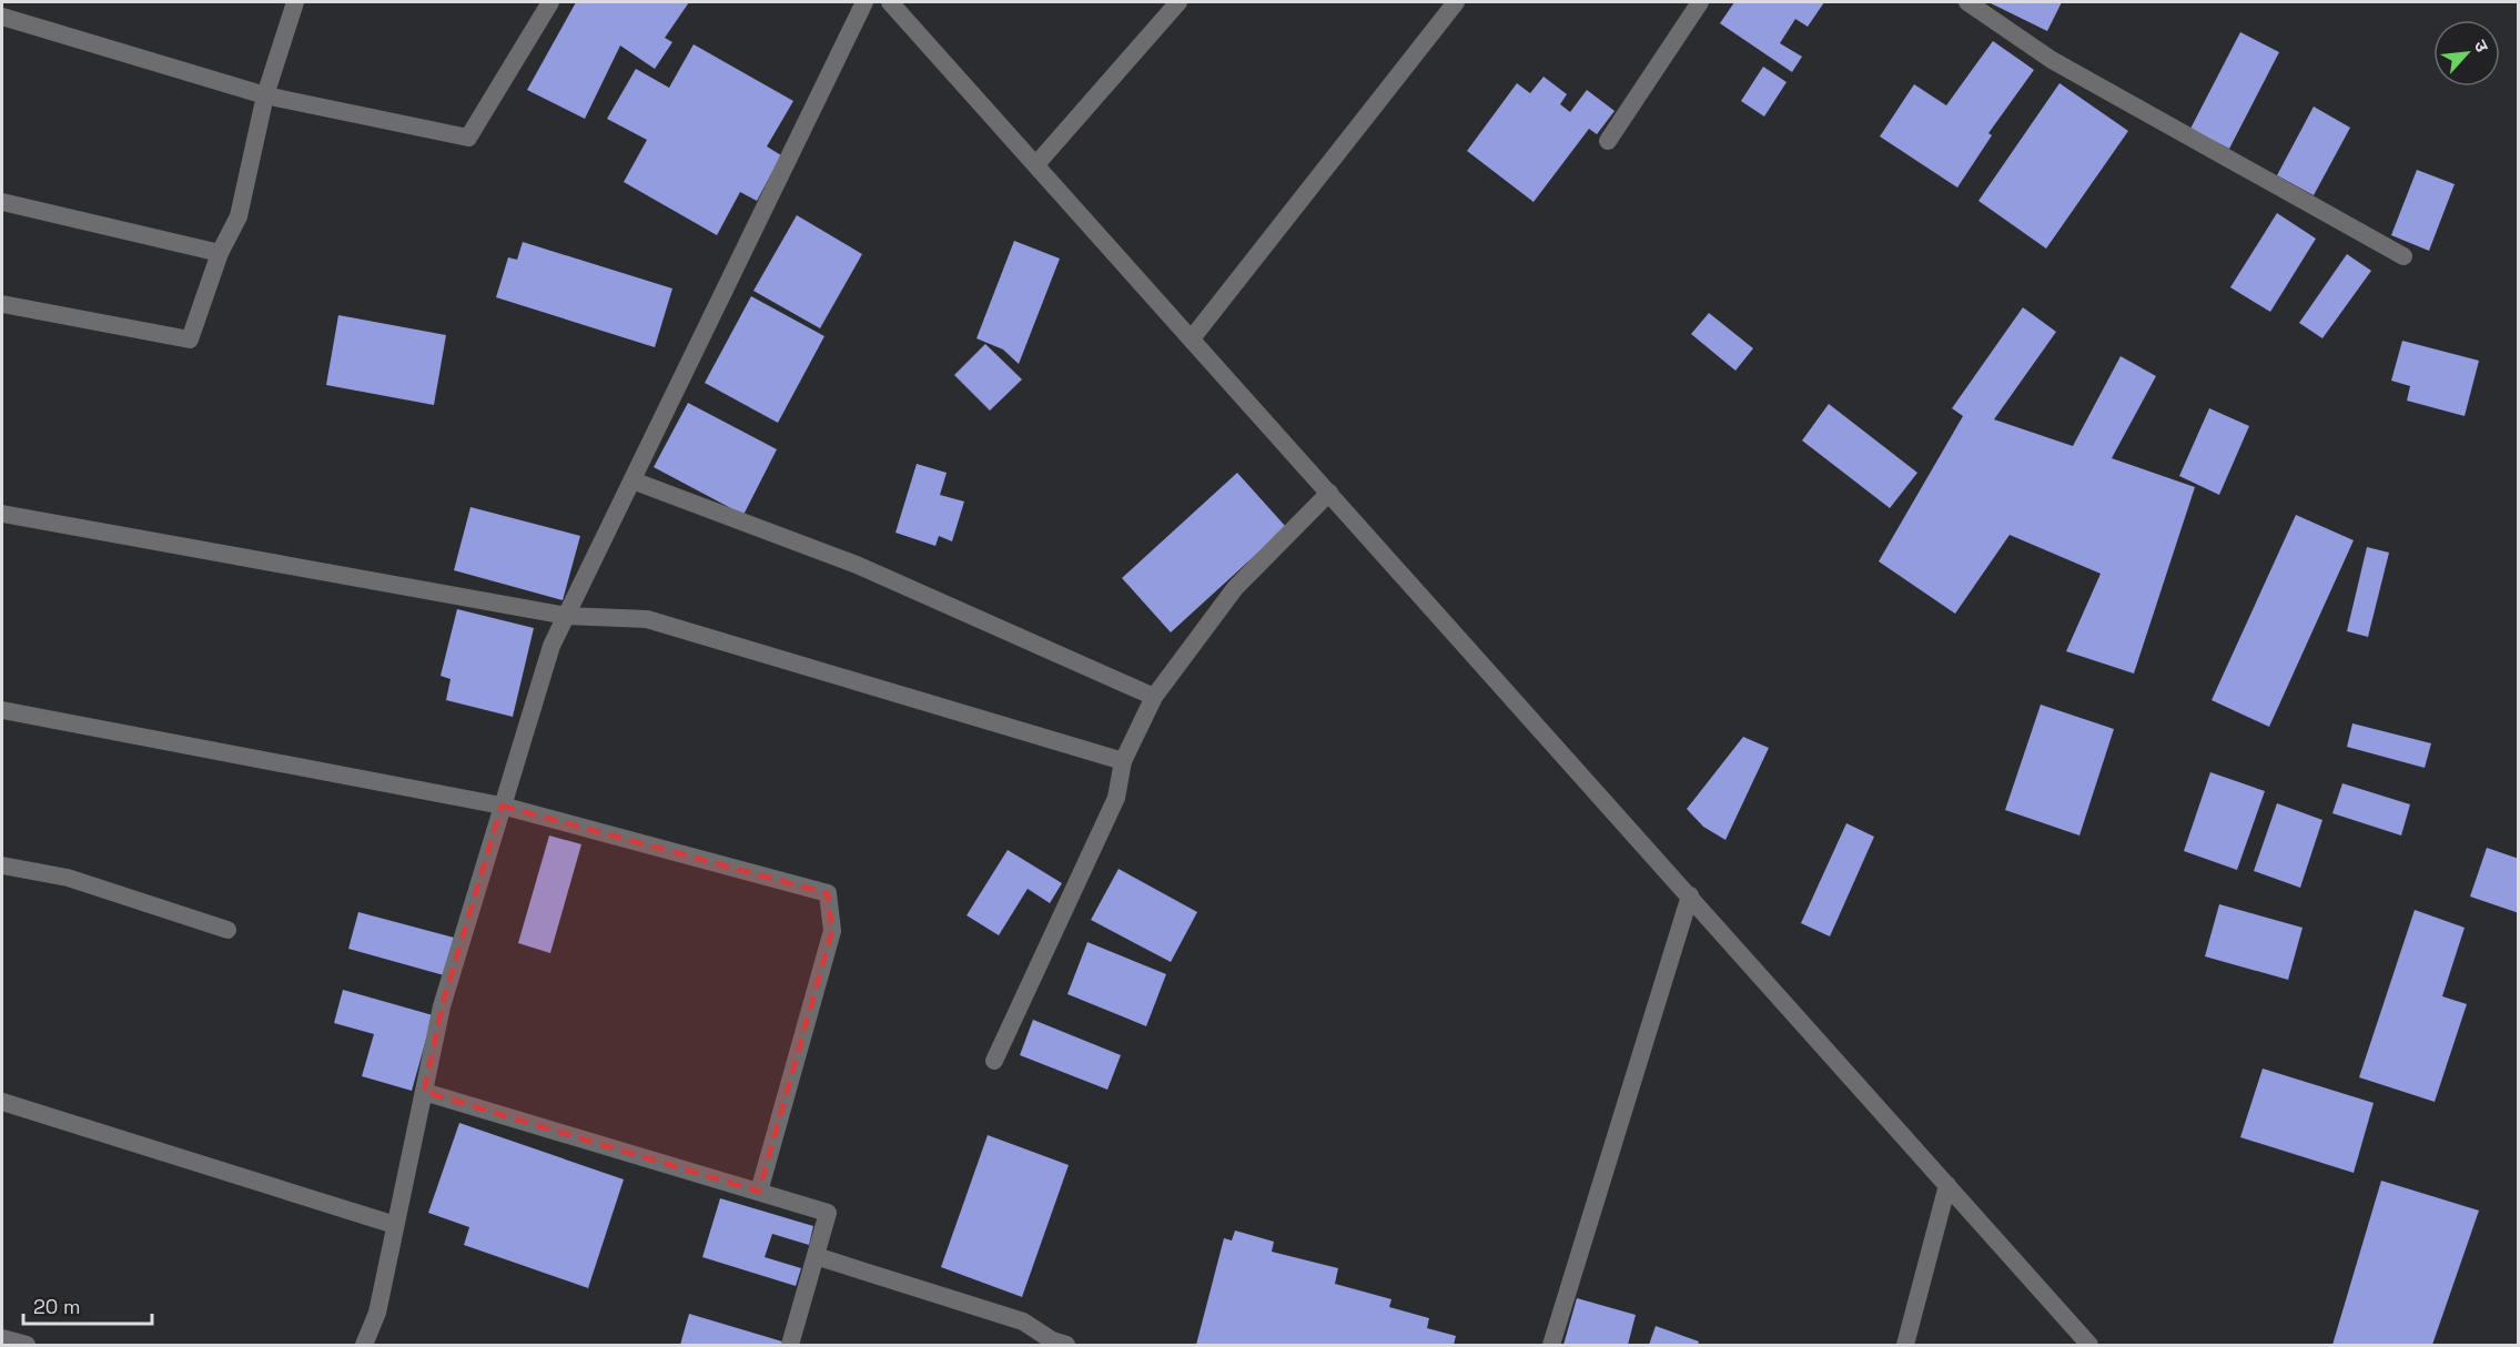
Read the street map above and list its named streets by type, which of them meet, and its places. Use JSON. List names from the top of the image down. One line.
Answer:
{"scale_bar":"20 m","north":"top right"}
